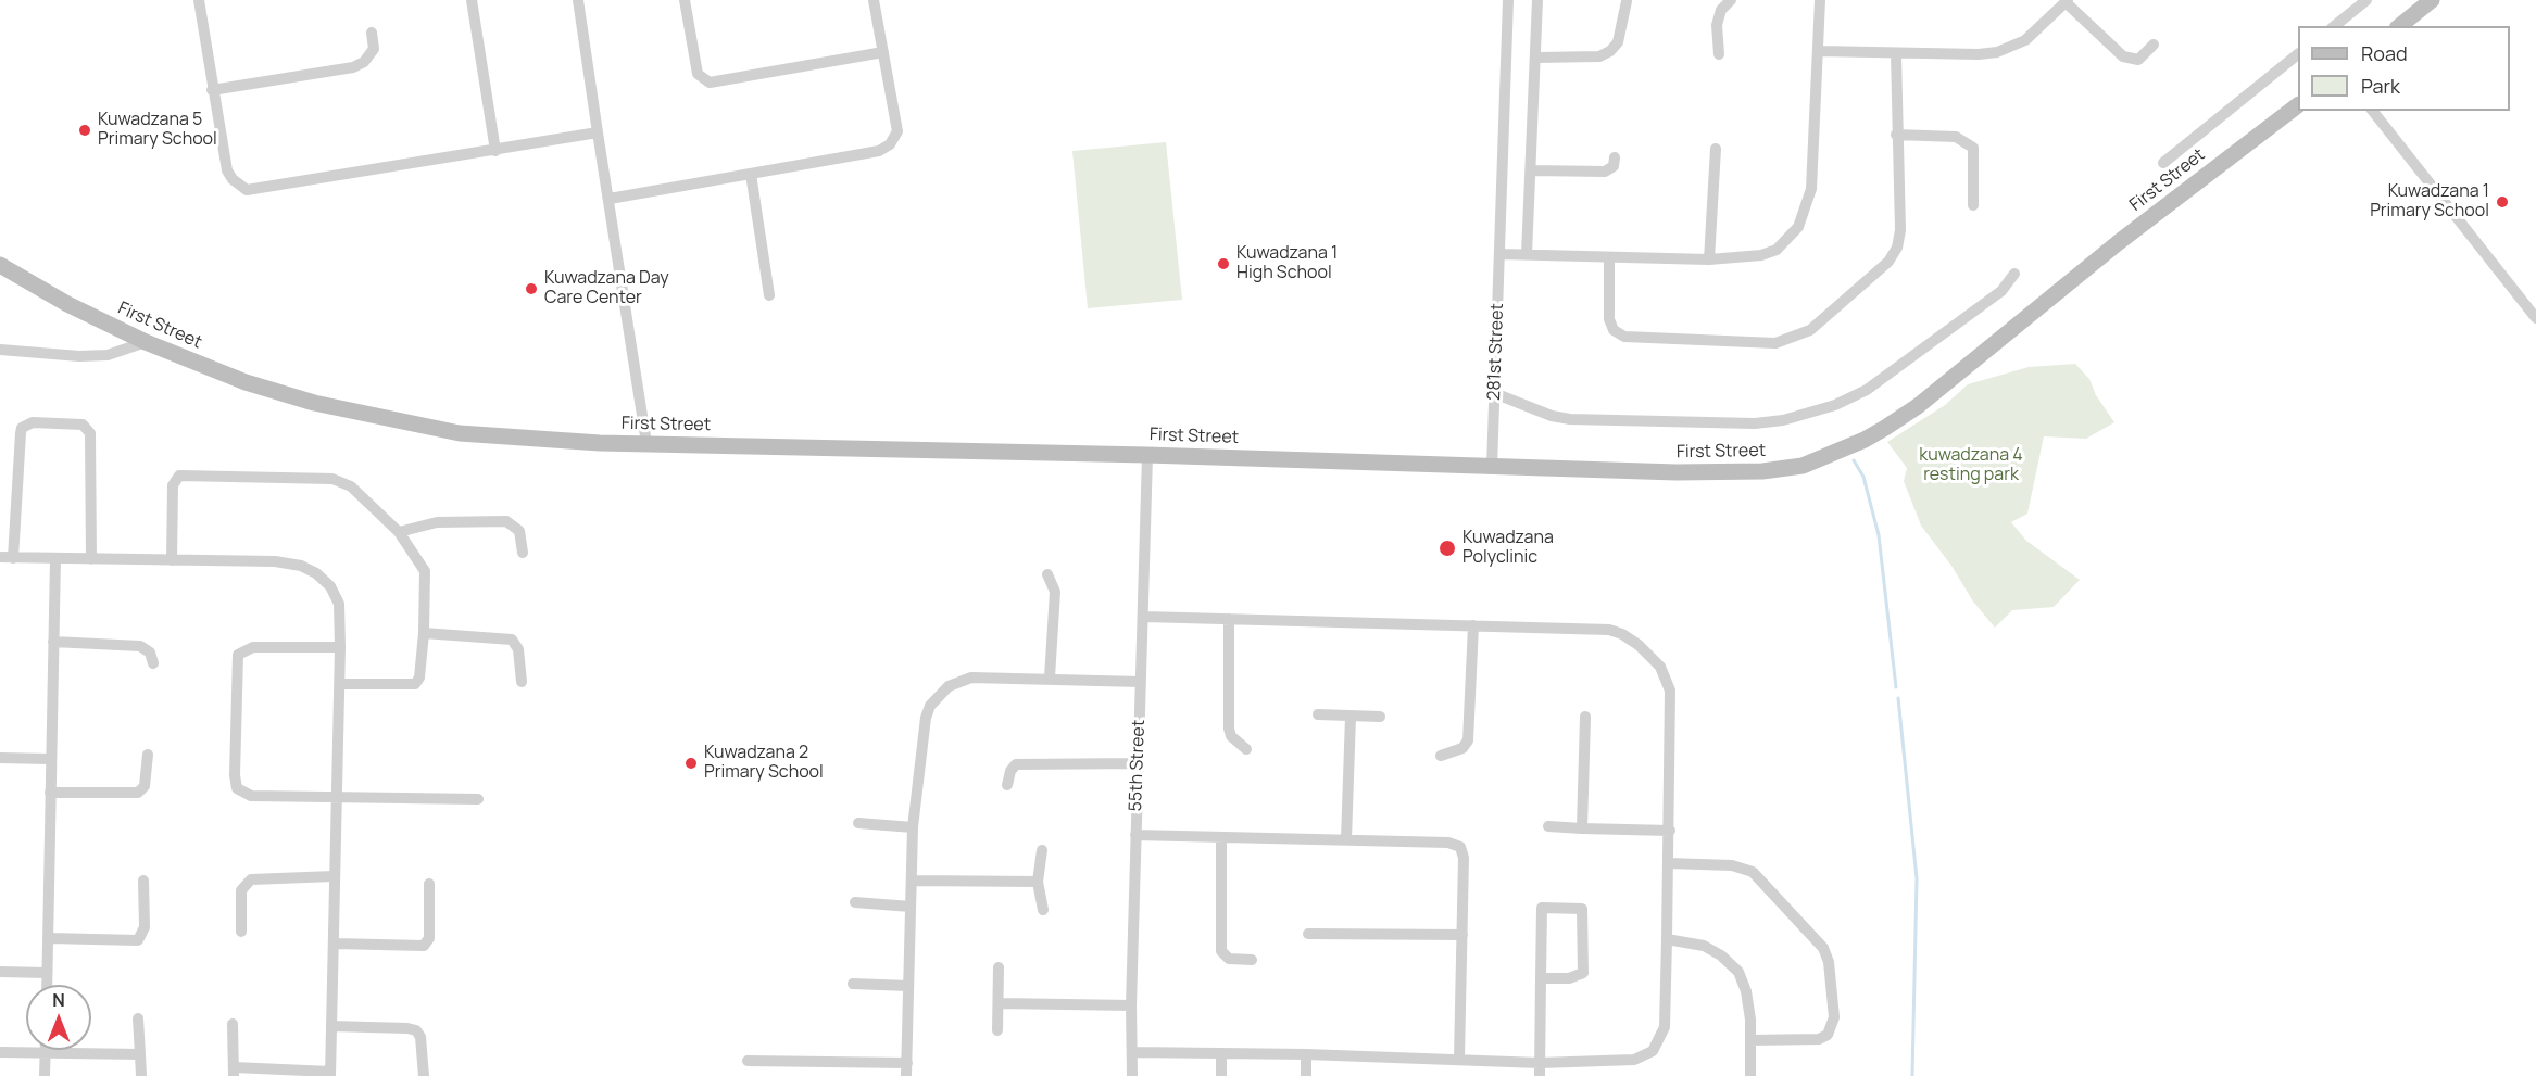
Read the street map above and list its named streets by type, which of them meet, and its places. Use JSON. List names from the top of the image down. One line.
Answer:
{"streets":{"street":["First Street","281st Street","55th Street"]},"crossings":[["First Street","281st Street"],["First Street","55th Street"]],"parks":["kuwadzana 4 resting park"],"places":["Kuwadzana 5 Primary School","Kuwadzana 1 Primary School","Kuwadzana 1 High School","Kuwadzana Day Care Center","Kuwadzana Polyclinic","Kuwadzana 2 Primary School"],"legend":["Road","Park"],"north":"top"}
